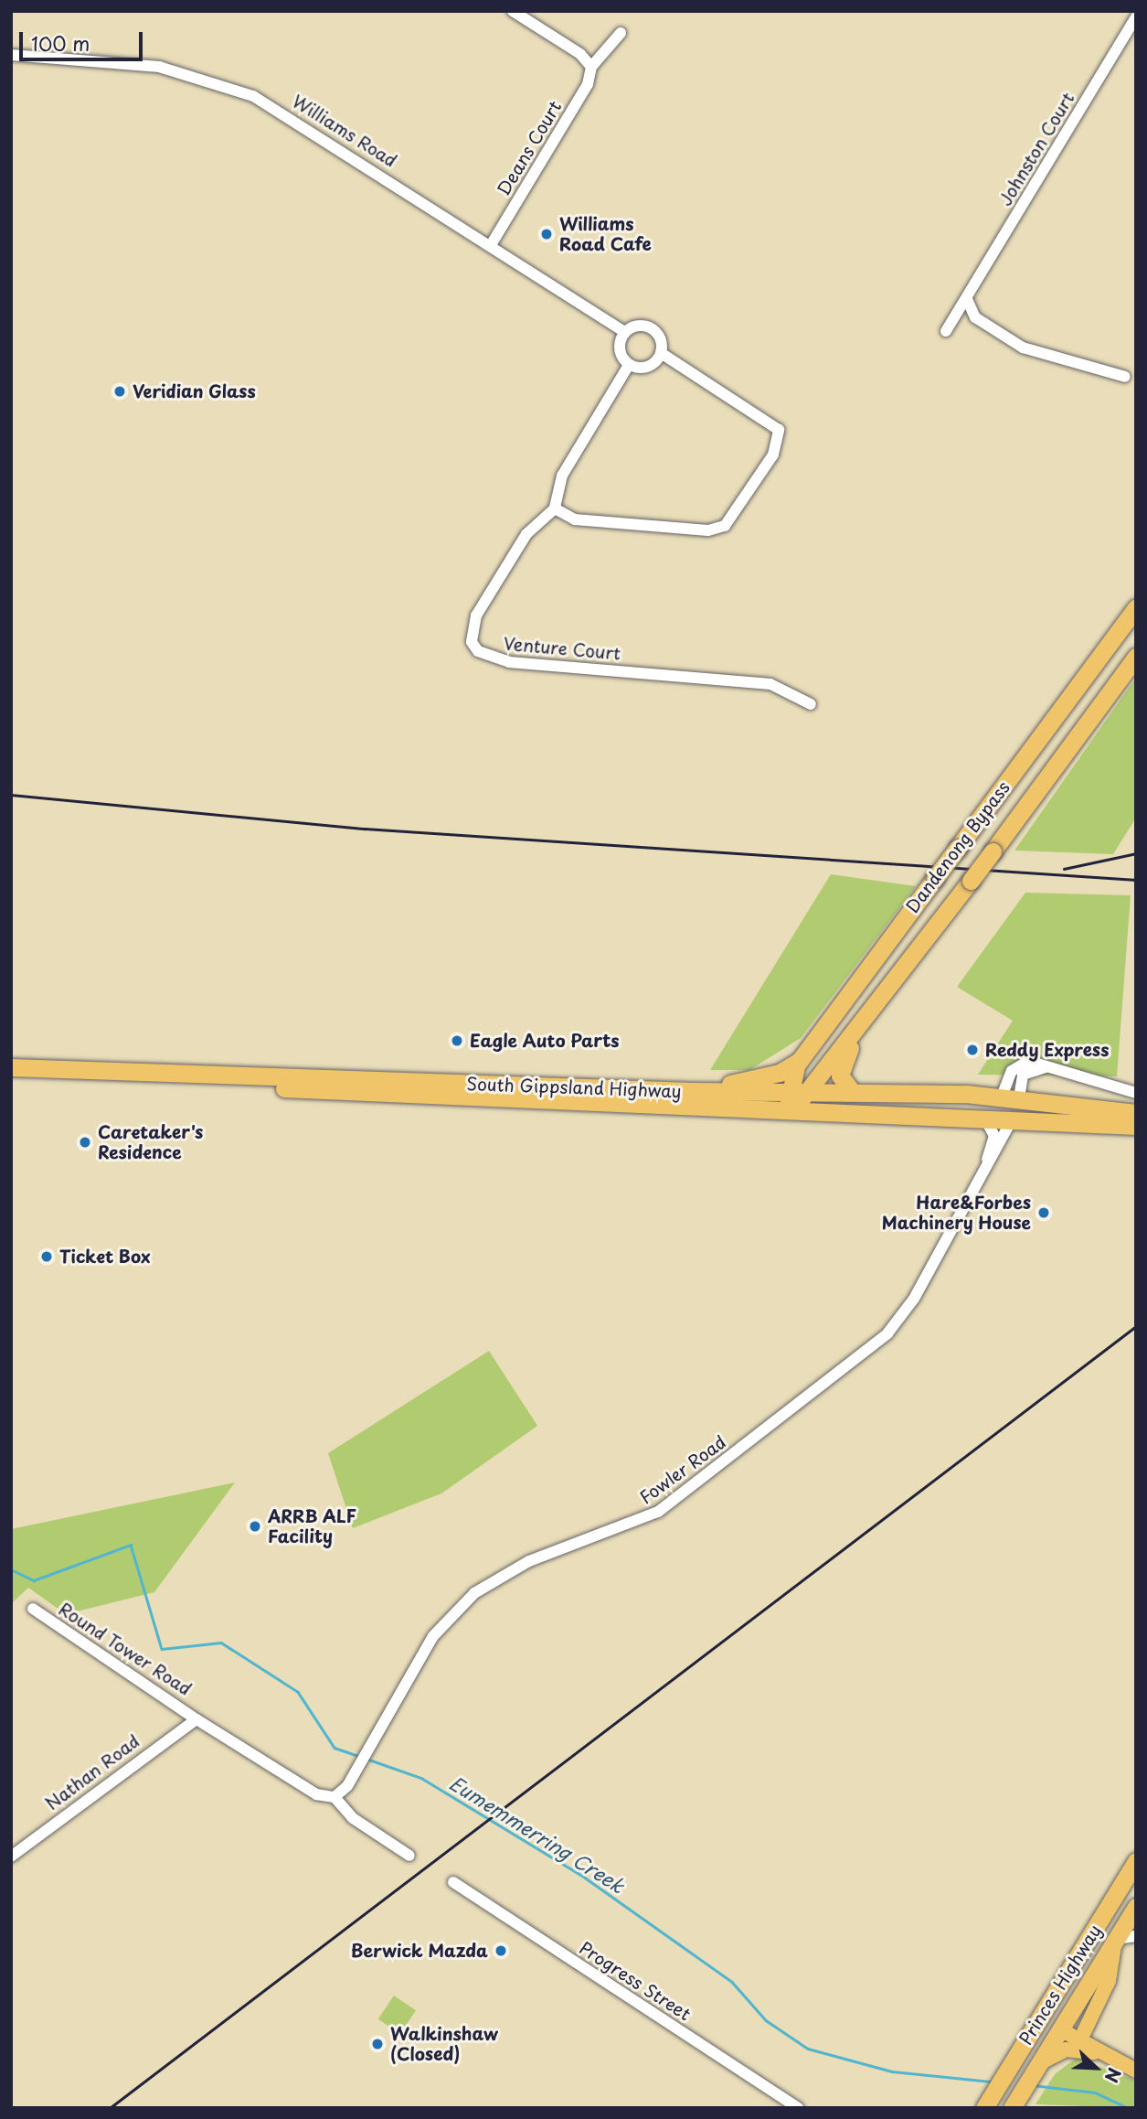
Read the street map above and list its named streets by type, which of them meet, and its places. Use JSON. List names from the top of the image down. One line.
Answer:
{"streets":{"highway":["Dandenong Bypass","South Gippsland Highway","Princes Highway"],"street":["Williams Road","Deans Court","Johnston Court","Venture Court","Fowler Road","Round Tower Road","Nathan Road","Progress Street"]},"crossings":[["Williams Road","Deans Court"],["Dandenong Bypass","South Gippsland Highway"],["South Gippsland Highway","Fowler Road"],["Round Tower Road","Nathan Road"]],"water":["Eumemmerring Creek"],"places":["Williams Road Cafe","Veridian Glass","Eagle Auto Parts","Reddy Express","Caretaker's Residence","Hare&Forbes Machinery House","Ticket Box","ARRB ALF Facility","Berwick Mazda","Walkinshaw (Closed)"],"scale_bar":"100 m","north":"bottom right"}
